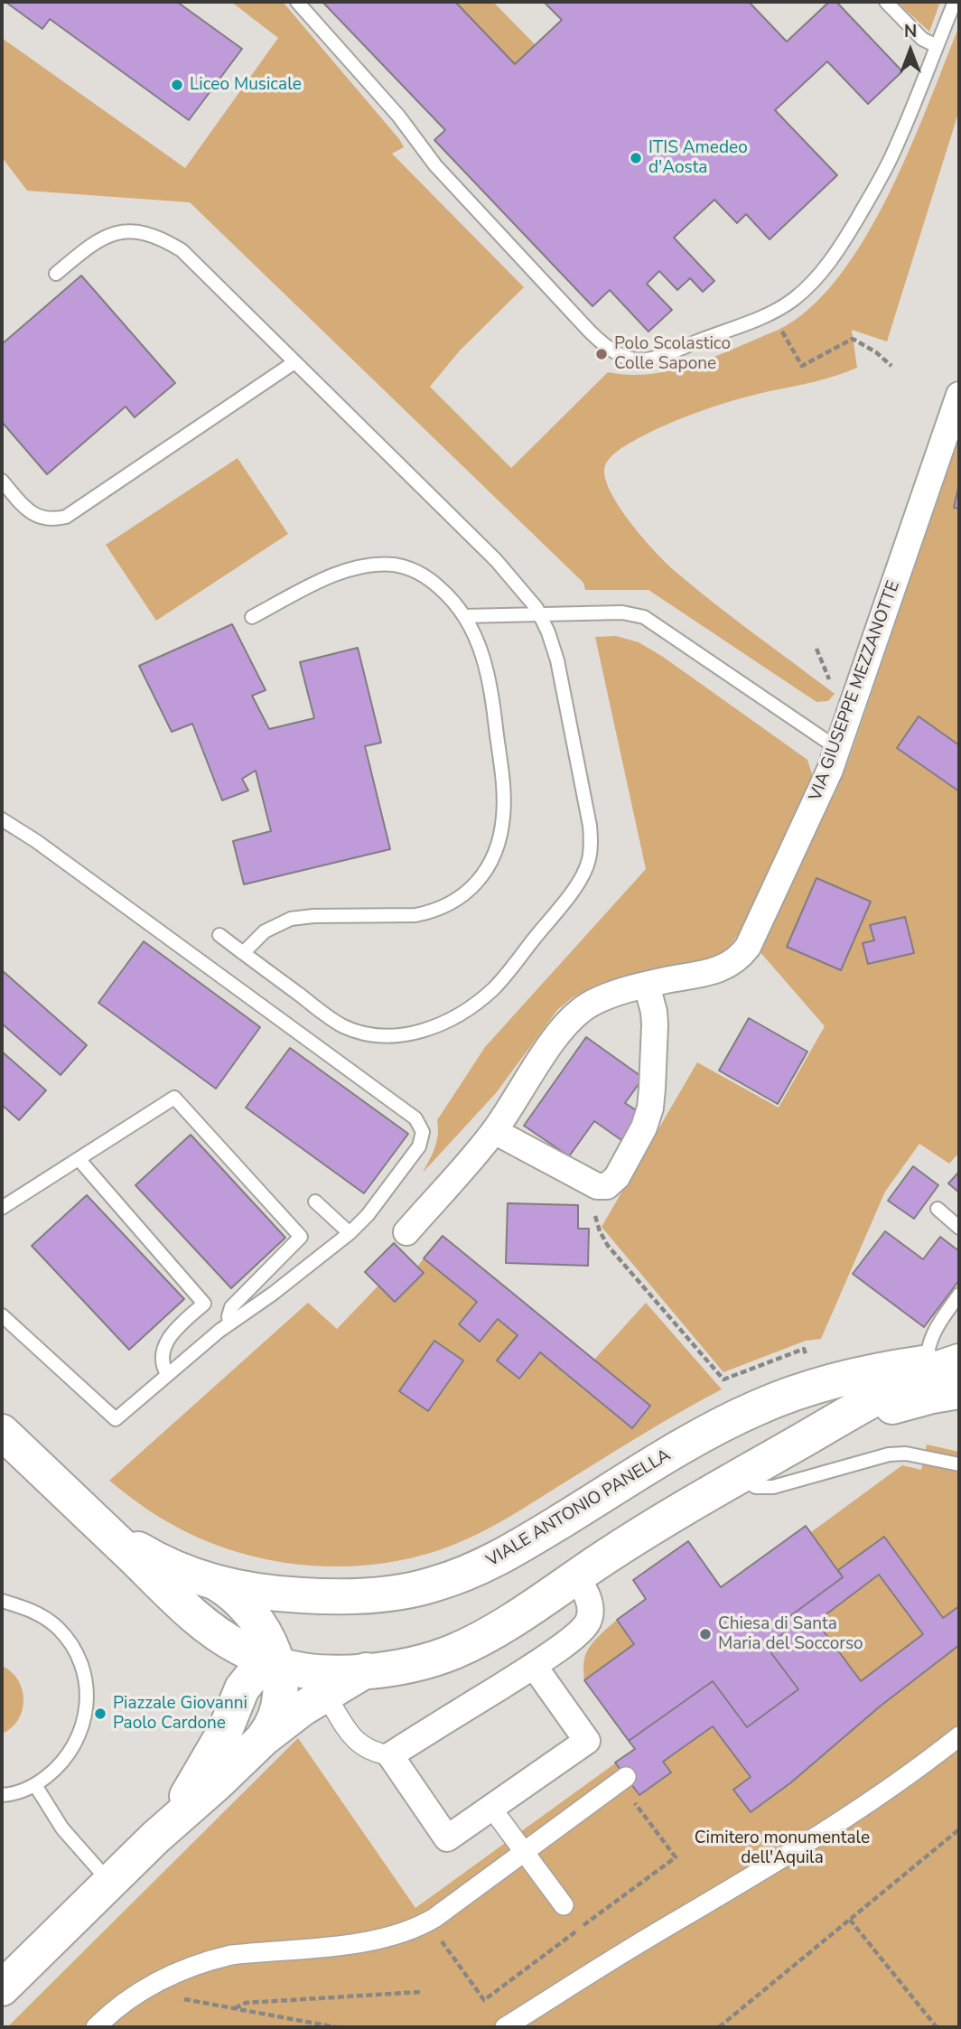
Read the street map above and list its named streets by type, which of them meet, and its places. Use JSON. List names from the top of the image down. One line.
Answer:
{"streets":{"main road":["VIALE ANTONIO PANELLA"],"street":["VIA GIUSEPPE MEZZANOTTE"]},"parks":["Cimitero monumentale dell'Aquila"],"places":["Liceo Musicale","ITIS Amedeo d'Aosta","Polo Scolastico Colle Sapone","Chiesa di Santa Maria del Soccorso","Piazzale Giovanni Paolo Cardone"],"north":"top"}
